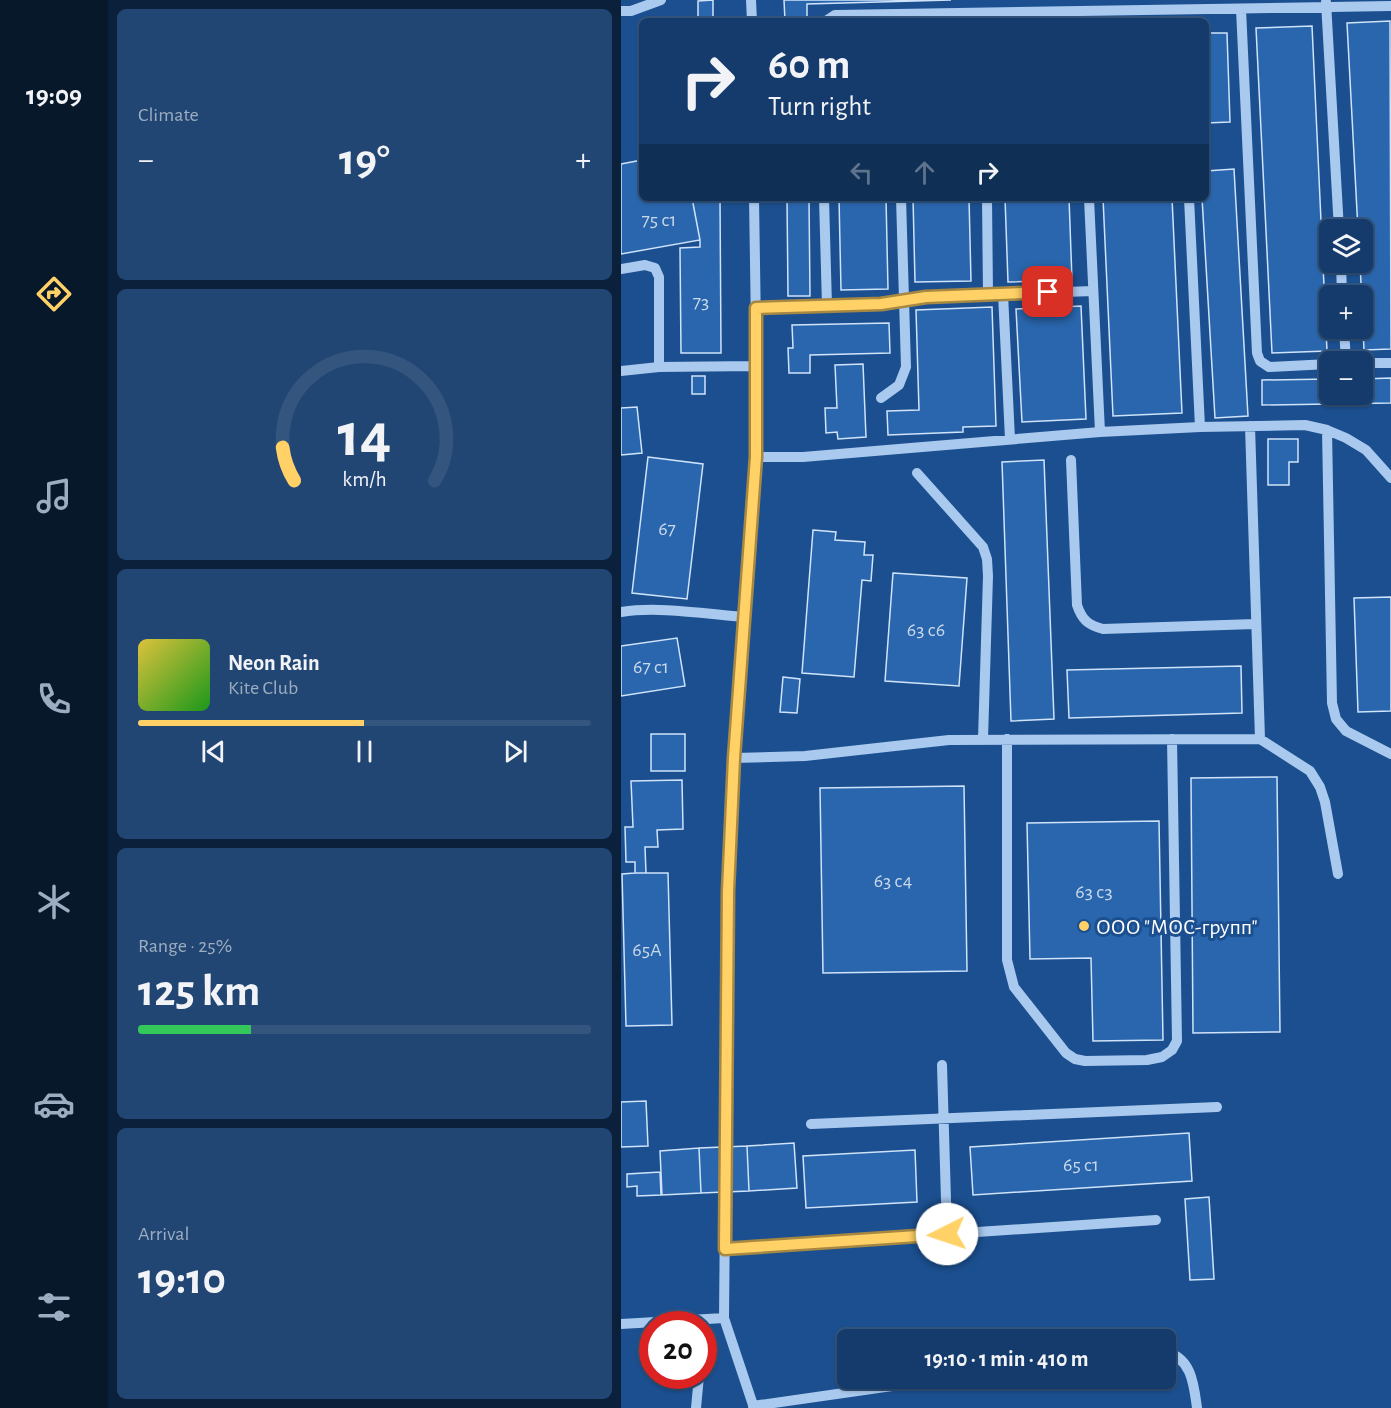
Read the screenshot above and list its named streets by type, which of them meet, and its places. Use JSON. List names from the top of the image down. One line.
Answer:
{"places":["ООО \"МОС-групп\""],"house_numbers":["75 с1","73","67","63 с6","67 с1","63 с4","63 с3","65А","65 с1"],"page":{"tabs":"19:09","tile":["Climate",["Range · 25%","125 km"],["Arrival","19:10"]],"turn":["60 m","Turn right"],"heat":["−","19°","+"],"map_buttons":["+","−"],"song":["Neon Rain","Kite Club"],"limit":"20","trip":"19:10 · 1 min · 410 m","gauge":["14","km/h"]}}
